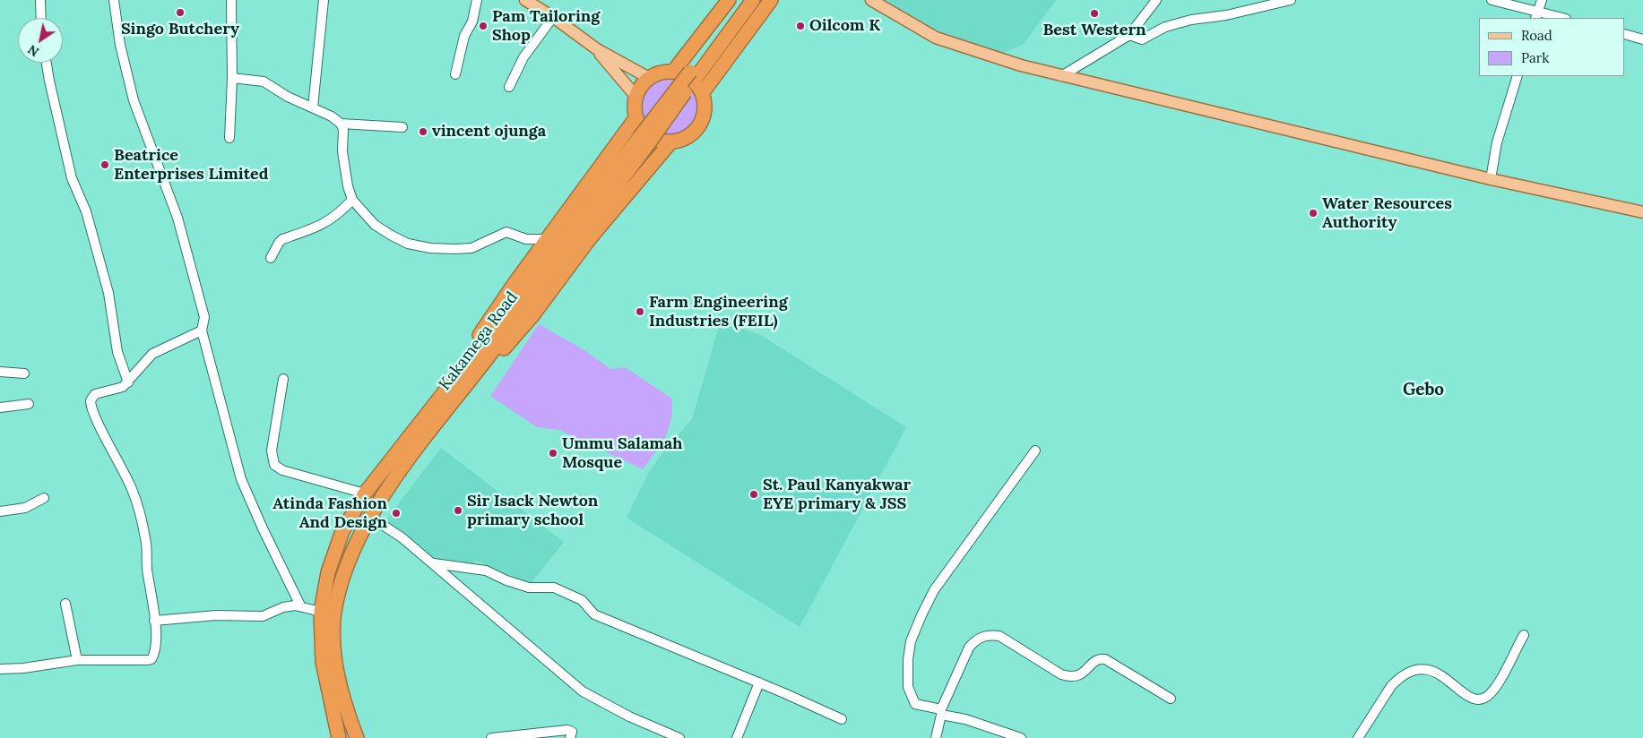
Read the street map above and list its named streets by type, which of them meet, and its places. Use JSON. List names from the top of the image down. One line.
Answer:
{"streets":{"highway":["Kakamega Road"]},"districts":["Gebo"],"places":["Singo Butchery","Best Western","Pam Tailoring Shop","Oilcom K","vincent ojunga","Beatrice Enterprises Limited","Water Resources Authority","Farm Engineering Industries (FEIL)","Ummu Salamah Mosque","St. Paul Kanyakwar EYE primary & JSS","Sir Isack Newton primary school","Atinda Fashion And Design"],"legend":["Road","Park"],"north":"bottom left"}
